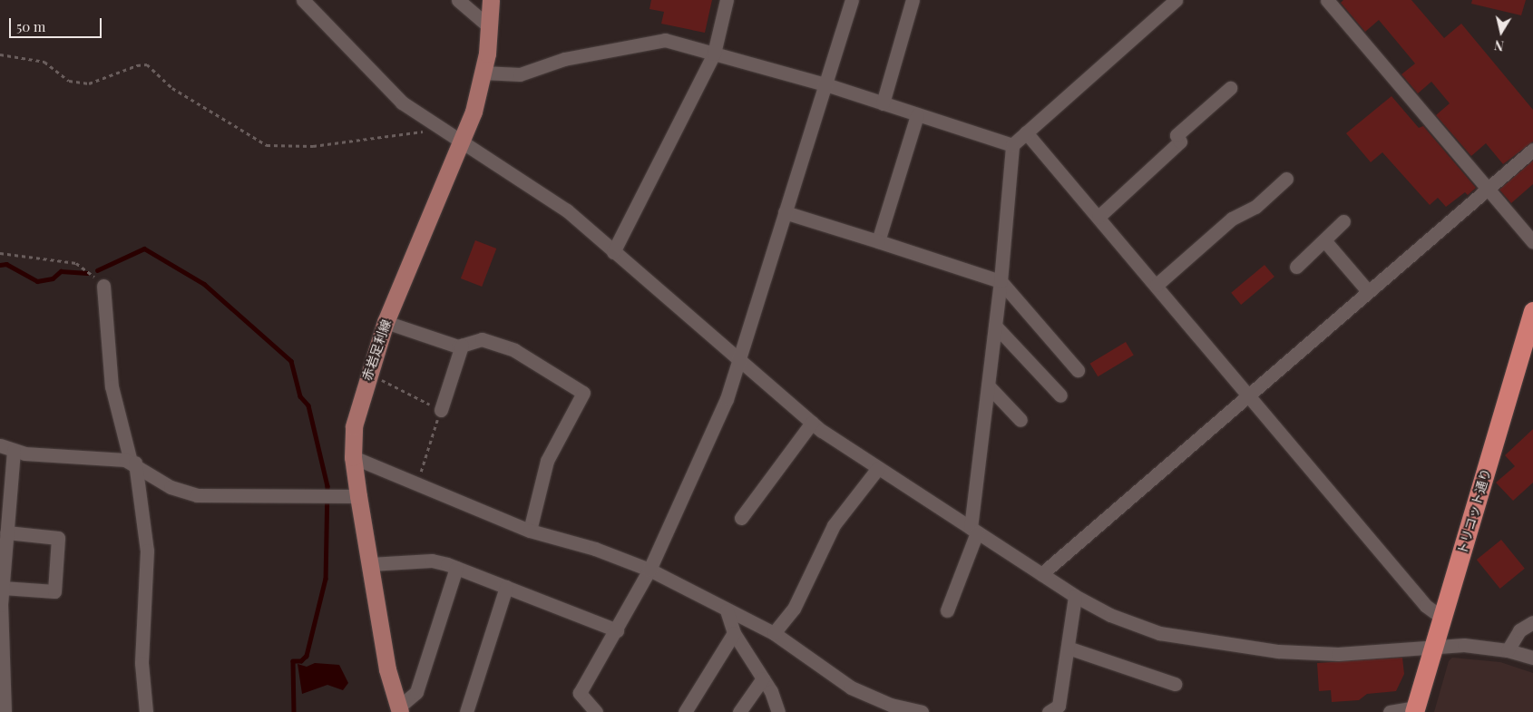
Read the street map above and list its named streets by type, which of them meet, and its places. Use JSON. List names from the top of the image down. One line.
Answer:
{"streets":{"highway":["トリコット通り"],"main road":["赤岩足利線"]},"scale_bar":"50 m","north":"bottom"}
